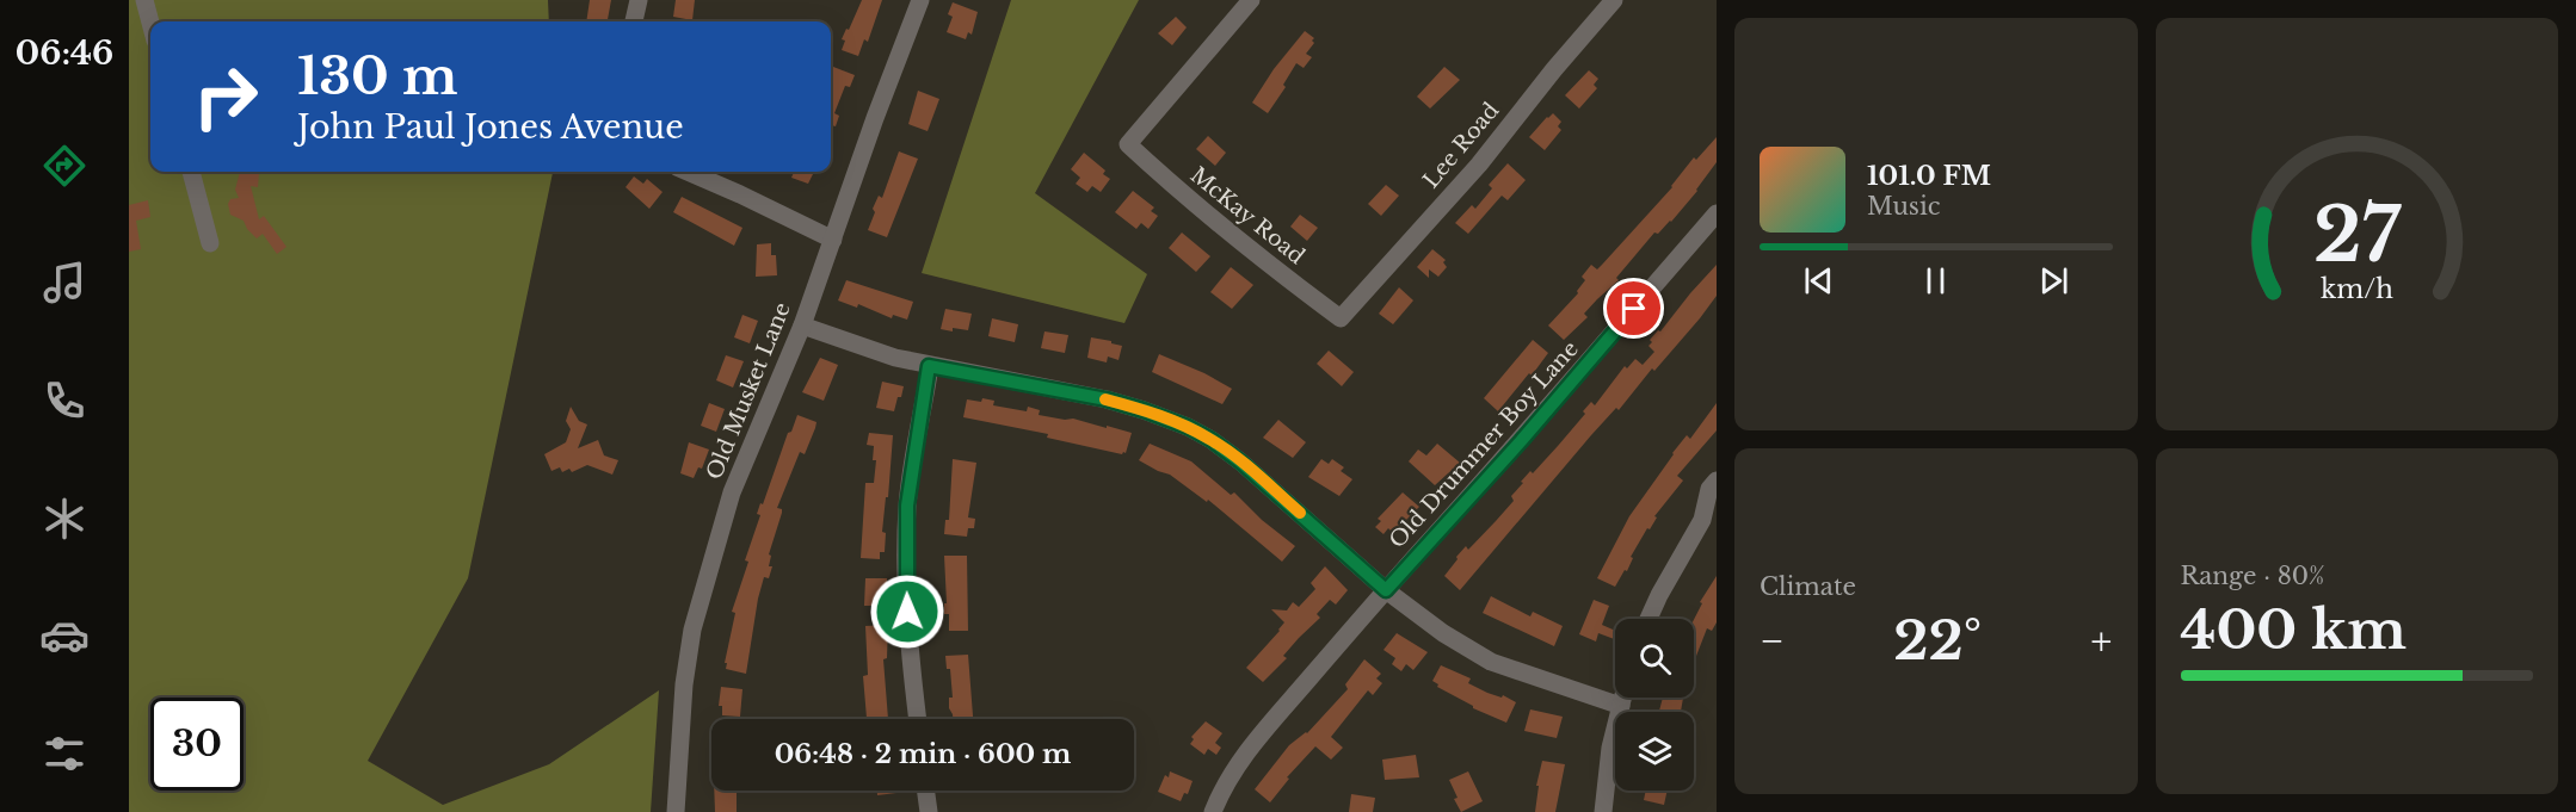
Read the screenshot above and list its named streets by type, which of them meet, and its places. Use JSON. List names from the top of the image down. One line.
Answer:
{"streets":{"street":["Lee Road","McKay Road","Old Musket Lane","Old Drummer Boy Lane"]},"crossings":[["Lee Road","McKay Road"]],"page":{"tabs":"06:46","turn":["130 m","John Paul Jones Avenue"],"song":["101.0 FM","Music"],"tile":["Climate",["Range · 80%","400 km"]],"heat":["−","22°","+"],"limit":"30","trip":"06:48 · 2 min · 600 m","gauge":["27","km/h"]}}
